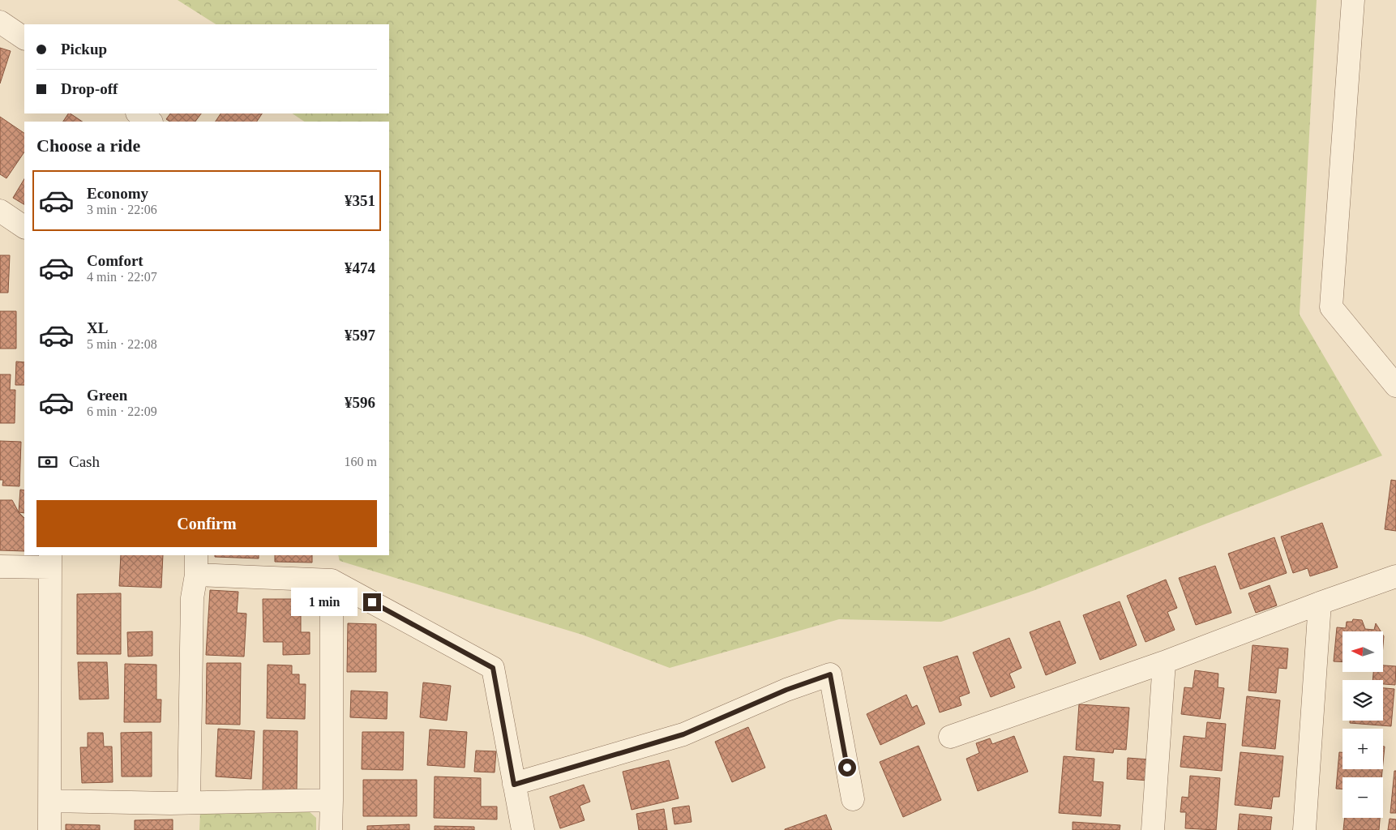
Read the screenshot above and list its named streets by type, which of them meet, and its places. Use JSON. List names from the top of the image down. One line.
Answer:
{"north":"left","page":{"banner":["Pickup","Drop-off"],"heading":"Choose a ride","list":[{"name":"Economy","note":"3 min · 22:06","value":"¥351"},{"name":"Comfort","note":"4 min · 22:07","value":"¥474"},{"name":"XL","note":"5 min · 22:08","value":"¥597"},{"name":"Green","note":"6 min · 22:09","value":"¥596"}],"pay":["Cash","160 m"],"buttons":"Confirm","bubble":"1 min","map_buttons":["+","−"]}}
